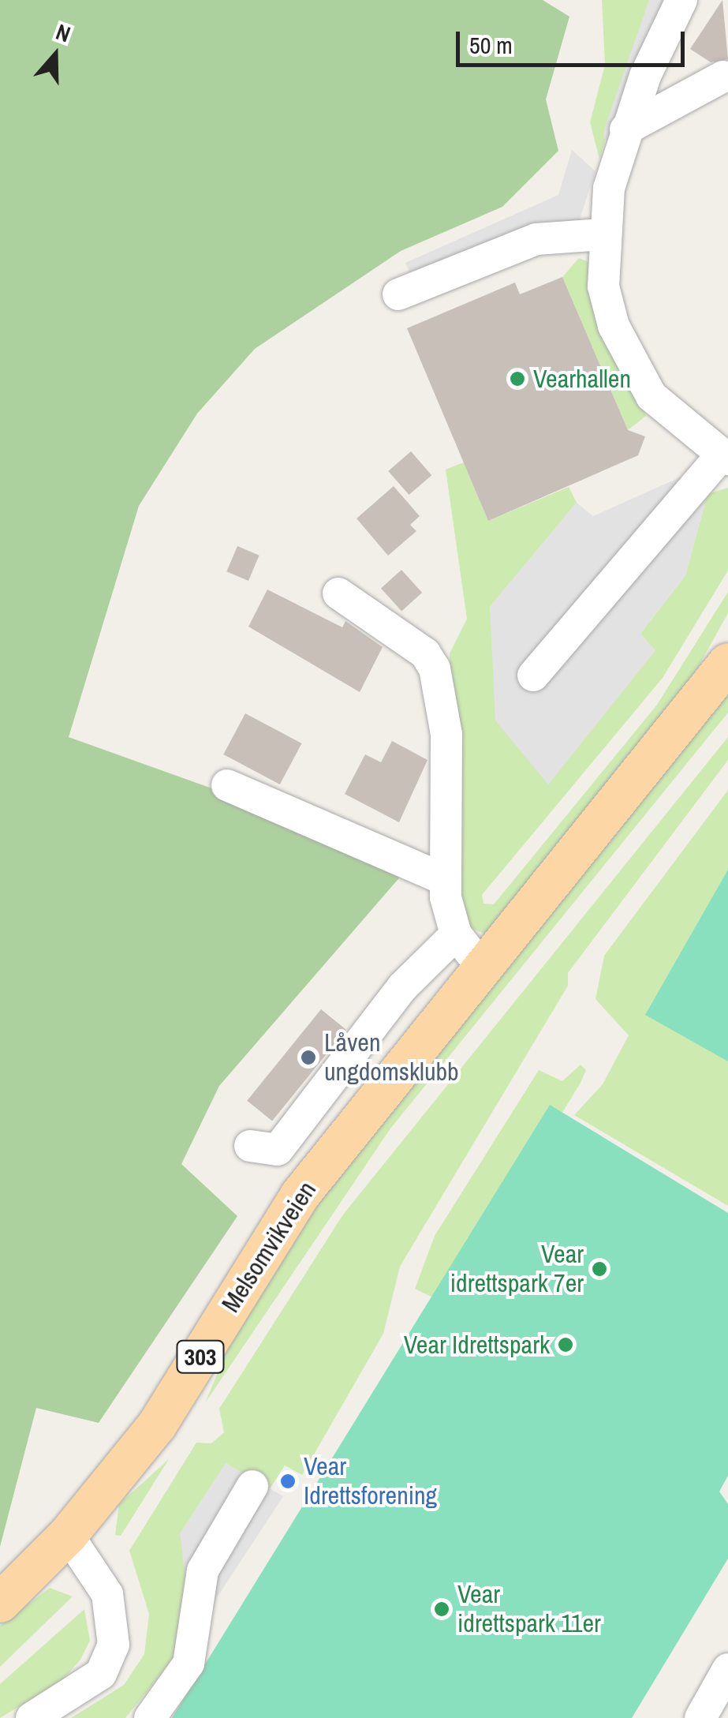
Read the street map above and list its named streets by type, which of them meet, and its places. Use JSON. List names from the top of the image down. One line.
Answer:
{"streets":{"main road":["Melsomvikveien","303"]},"places":["Vearhallen","Låven ungdomsklubb","Vear idrettspark 7er","Vear Idrettspark","Vear Idrettsforening","Vear idrettspark 11er"],"scale_bar":"50 m","north":"top"}
